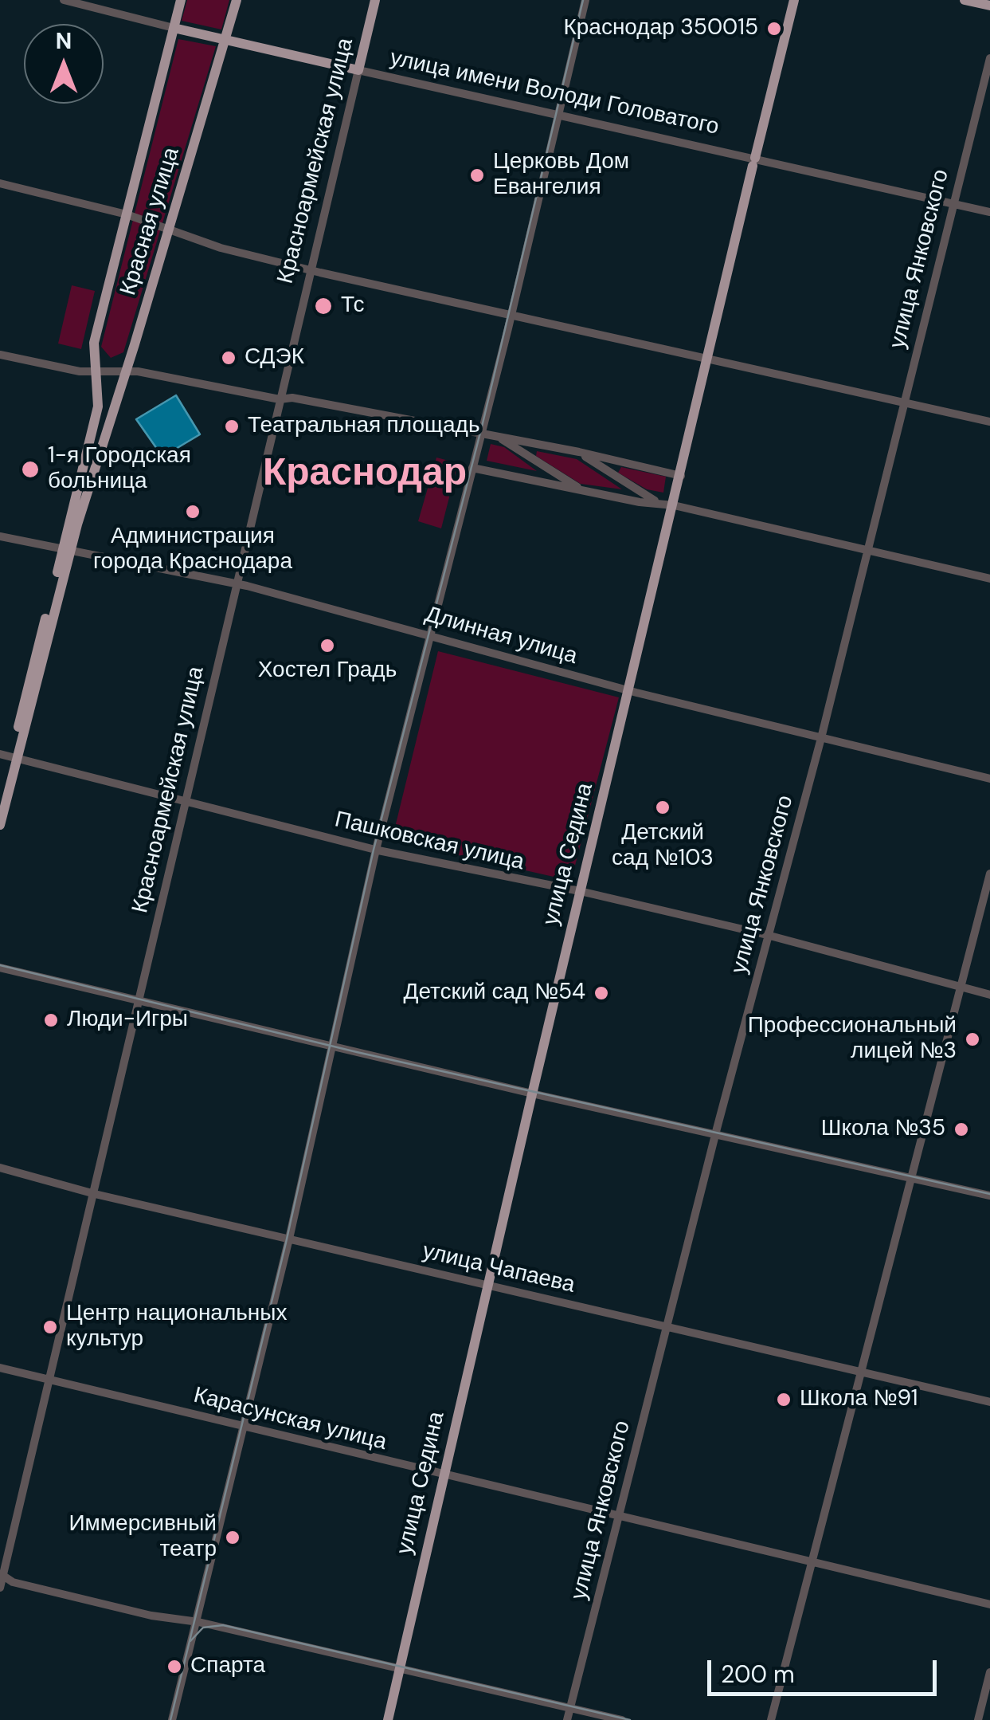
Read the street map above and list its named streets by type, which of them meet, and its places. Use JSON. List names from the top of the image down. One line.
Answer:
{"streets":{"main road":["улица имени Володи Головатого","Красноармейская улица","Красная улица","улица Седина"],"street":["улица Янковского","Длинная улица","Пашковская улица","улица Чапаева","Карасунская улица"]},"crossings":[["улица имени Володи Головатого","Красноармейская улица"],["улица имени Володи Головатого","Красная улица"],["улица имени Володи Головатого","улица Янковского"],["улица имени Володи Головатого","улица Седина"],["Красноармейская улица","Длинная улица"],["Красноармейская улица","Пашковская улица"],["Красноармейская улица","улица Чапаева"],["Красноармейская улица","Карасунская улица"],["Красная улица","Длинная улица"],["Красная улица","Пашковская улица"],["улица Янковского","Длинная улица"],["улица Янковского","Пашковская улица"],["улица Янковского","улица Чапаева"],["улица Янковского","Карасунская улица"],["Длинная улица","улица Седина"],["Пашковская улица","улица Седина"],["улица Седина","улица Чапаева"],["улица Седина","Карасунская улица"]],"districts":["Краснодар"],"places":["Краснодар 350015","Церковь Дом Евангелия","Тс","СДЭК","Театральная площадь","1-я Городская больница","Администрация города Краснодара","Хостел Градь","Детский сад №103","Детский сад №54","Люди-Игры","Профессиональный лицей №3","Школа №35","Центр национальных культур","Школа №91","Иммерсивный театр","Спарта"],"scale_bar":"200 m","north":"top"}
